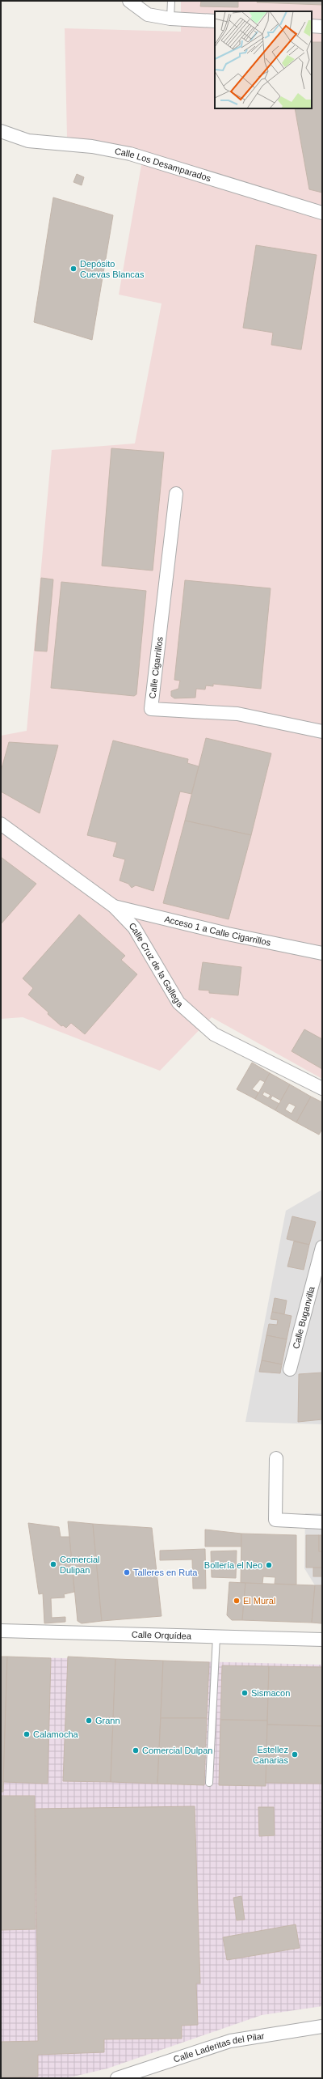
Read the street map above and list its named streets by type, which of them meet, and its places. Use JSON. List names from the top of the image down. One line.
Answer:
{"streets":{"street":["Calle Los Desamparados","Calle Cigarrillos","Acceso 1 a Calle Cigarrillos","Calle Cruz de la Gallega","Calle Buganvilla","Calle Orquídea","Calle Laderitas del Pilar"]},"crossings":[["Acceso 1 a Calle Cigarrillos","Calle Cruz de la Gallega"]],"places":["Depósito Cuevas Blancas","Comercial Dulipan","Bollería el Neo","Talleres en Ruta","El Mural","Sismacon","Grann","Calamocha","Comercial Dulpan","Estellez Canarias"]}
